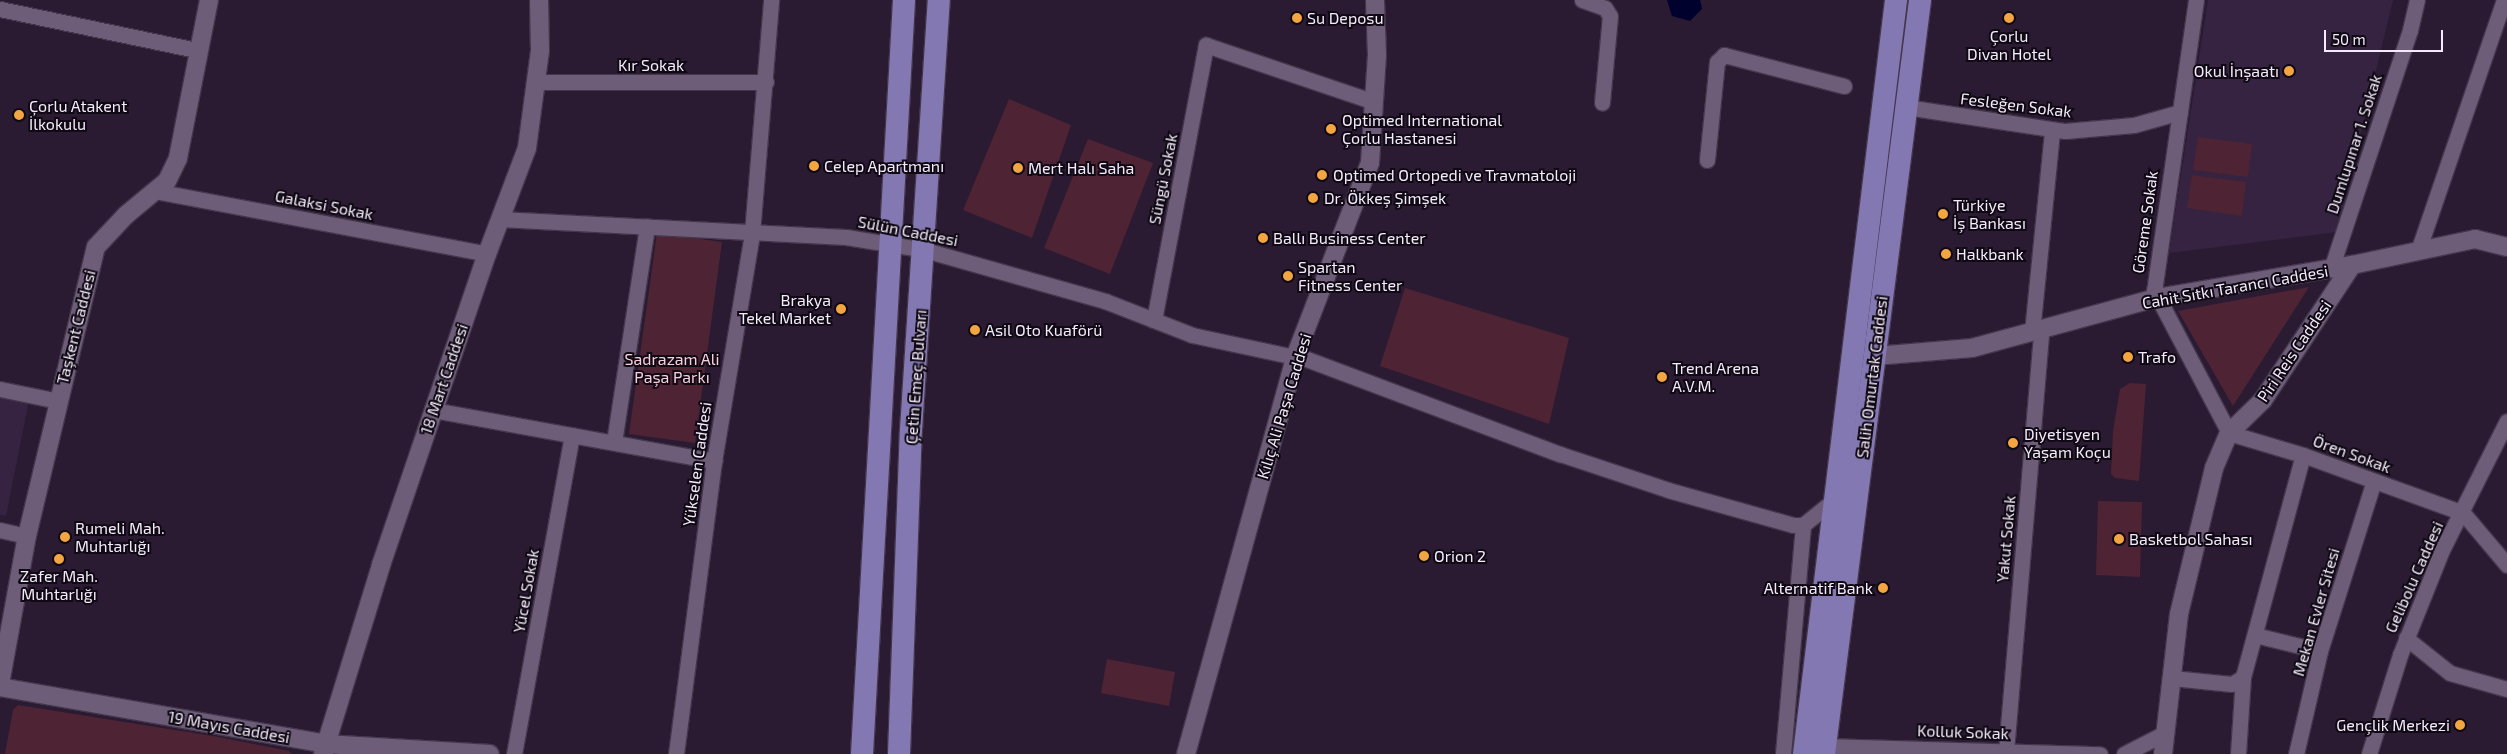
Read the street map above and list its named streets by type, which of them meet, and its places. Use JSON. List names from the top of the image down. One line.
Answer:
{"streets":{"main road":["Çetin Emeç Bulvarı","Salih Omurtak Caddesi"],"street":["Kır Sokak","Fesleğen Sokak","Dumlupınar 1. Sokak","Süngü Sokak","Galaksi Sokak","Göreme Sokak","Sülün Caddesi","Cahit Sıtkı Tarancı Caddesi","Taşkent Caddesi","Piri Reis Caddesi","18 Mart Caddesi","Kılıç Ali Paşa Caddesi","Ören Sokak","Yükselen Caddesi","Yakut Sokak","Gelibolu Caddesi","Yücel Sokak","Mekan Evler Sitesi","19 Mayıs Caddesi","Kolluk Sokak"]},"crossings":[["Kır Sokak","18 Mart Caddesi"],["Kır Sokak","Yükselen Caddesi"],["Fesleğen Sokak","Göreme Sokak"],["Fesleğen Sokak","Salih Omurtak Caddesi"],["Fesleğen Sokak","Yakut Sokak"],["Dumlupınar 1. Sokak","Cahit Sıtkı Tarancı Caddesi"],["Süngü Sokak","Sülün Caddesi"],["Süngü Sokak","Kılıç Ali Paşa Caddesi"],["Galaksi Sokak","Taşkent Caddesi"],["Galaksi Sokak","18 Mart Caddesi"],["Göreme Sokak","Cahit Sıtkı Tarancı Caddesi"],["Göreme Sokak","Piri Reis Caddesi"],["Göreme Sokak","Ören Sokak"],["Sülün Caddesi","Çetin Emeç Bulvarı"],["Sülün Caddesi","18 Mart Caddesi"],["Sülün Caddesi","Kılıç Ali Paşa Caddesi"],["Sülün Caddesi","Yükselen Caddesi"],["Cahit Sıtkı Tarancı Caddesi","Piri Reis Caddesi"],["Cahit Sıtkı Tarancı Caddesi","Salih Omurtak Caddesi"],["Cahit Sıtkı Tarancı Caddesi","Yakut Sokak"],["Taşkent Caddesi","19 Mayıs Caddesi"],["Piri Reis Caddesi","Ören Sokak"],["Salih Omurtak Caddesi","Kolluk Sokak"],["18 Mart Caddesi","19 Mayıs Caddesi"],["Ören Sokak","Gelibolu Caddesi"],["Ören Sokak","Mekan Evler Sitesi"],["Yakut Sokak","Kolluk Sokak"]],"parks":["Sadrazam Ali Paşa Parkı"],"places":["Su Deposu","Çorlu Divan Hotel","Okul İnşaatı","Çorlu Atakent İlkokulu","Optimed International Çorlu Hastanesi","Celep Apartmanı","Mert Halı Saha","Optimed Ortopedi ve Travmatoloji","Dr. Ökkeş Şimşek","Türkiye İş Bankası","Ballı Business Center","Halkbank","Spartan Fitness Center","Brakya Tekel Market","Asil Oto Kuaförü","Trafo","Trend Arena A.V.M.","Diyetisyen Yaşam Koçu","Rumeli Mah. Muhtarlığı","Basketbol Sahası","Orion 2","Zafer Mah. Muhtarlığı","Alternatif Bank","Gençlik Merkezi"],"scale_bar":"50 m"}
